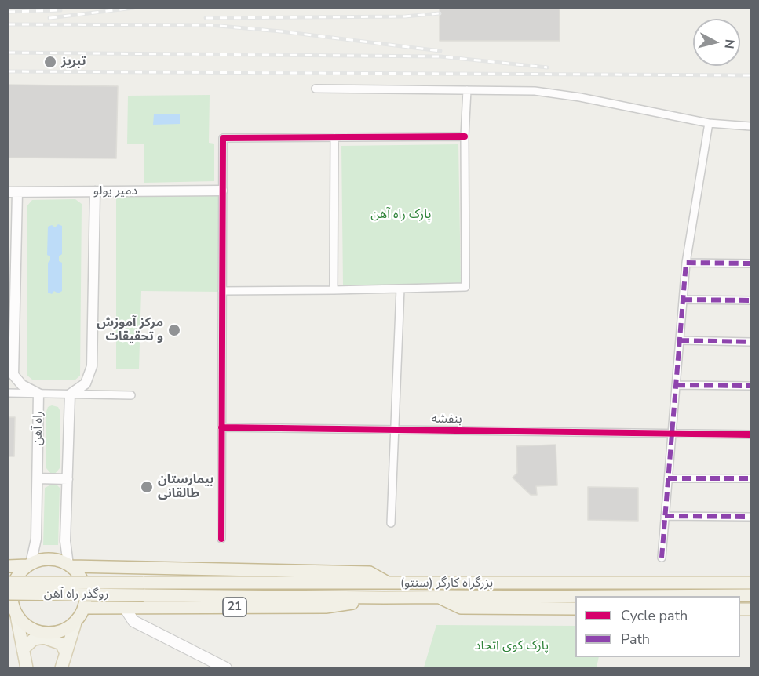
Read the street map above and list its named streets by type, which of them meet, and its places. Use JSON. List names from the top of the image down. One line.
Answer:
{"streets":{"highway":["بزرگراه کارگر (سنتو)","روگذر راه آهن","21"],"street":["دمیر یولو","بنفشه","راه آهن"]},"crossings":[["دمیر یولو","راه آهن"],["راه آهن","21"],["بزرگراه کارگر (سنتو)","روگذر راه آهن"],["بزرگراه کارگر (سنتو)","21"]],"parks":["پارک راه آهن","پارک کوی اتحاد"],"places":["تبریز","مرکز آموزش و تحقیقات","بیمارستان طالقانی"],"legend":["Cycle path","Path"],"north":"right"}
